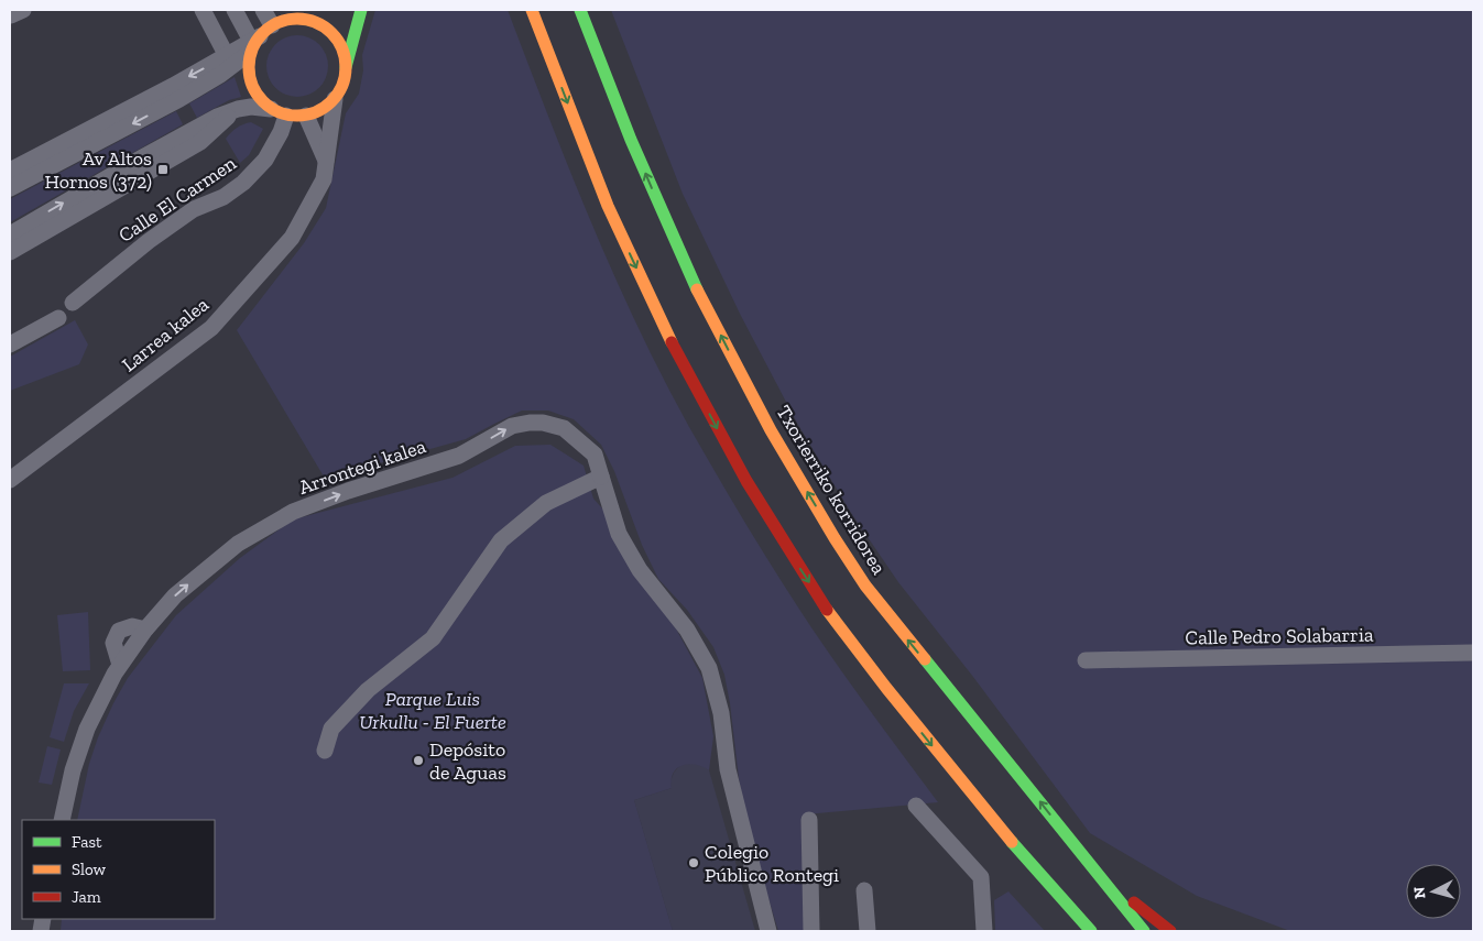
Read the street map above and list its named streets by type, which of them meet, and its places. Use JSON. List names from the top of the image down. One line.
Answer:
{"streets":{"main road":["Txorierriko korridorea"],"street":["Calle El Carmen","Larrea kalea","Arrontegi kalea","Calle Pedro Solabarria"]},"crossings":[["Calle El Carmen","Larrea kalea"]],"one_way":["Arrontegi kalea"],"parks":["Parque Luis Urkullu - El Fuerte"],"places":{"transit":["Av Altos Hornos (372)"],"other":["Depósito de Aguas","Colegio Público Rontegi"]},"legend":["Fast","Slow","Jam"],"north":"left"}
